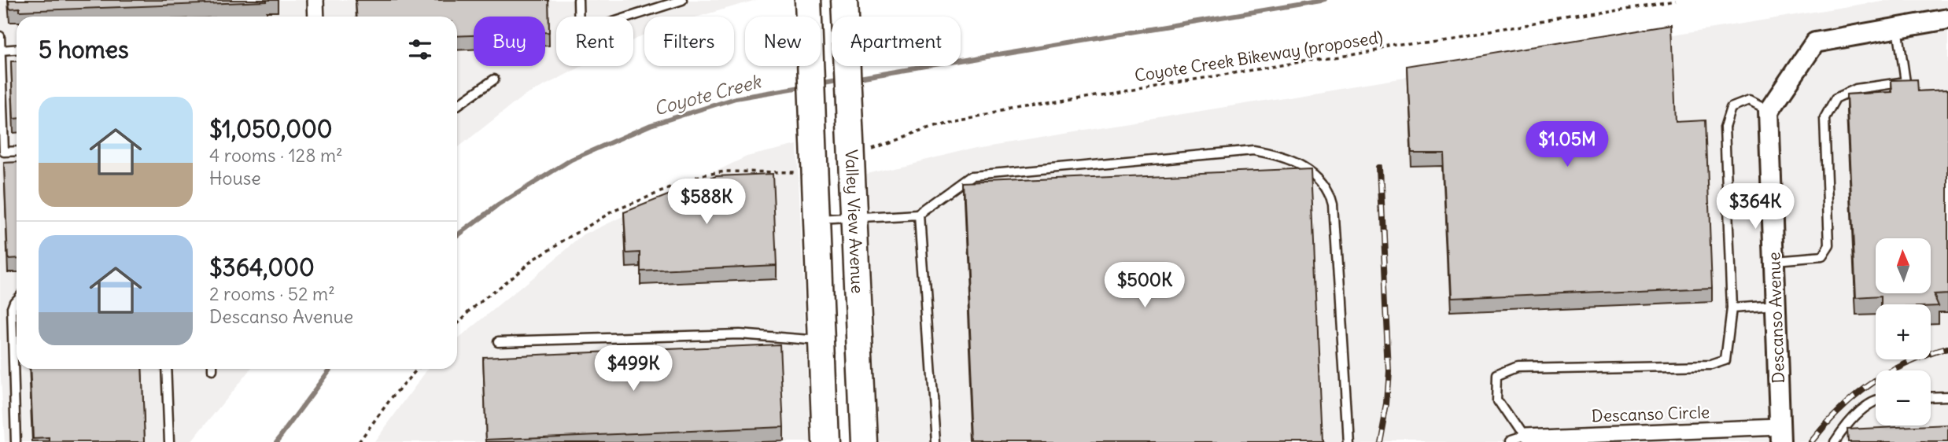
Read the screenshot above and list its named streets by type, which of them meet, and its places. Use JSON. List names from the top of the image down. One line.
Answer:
{"streets":{"main road":["Valley View Avenue"],"street":["Descanso Avenue","Descanso Circle"],"path":["Coyote Creek Bikeway (proposed)"]},"crossings":[["Coyote Creek Bikeway (proposed)","Valley View Avenue"],["Descanso Avenue","Descanso Circle"]],"water":["Coyote Creek"],"north":"top","page":{"chip":["Buy","Rent","Filters","New","Apartment"],"heading":"5 homes","list":[{"name":"$1,050,000","note":"4 rooms · 128 m² · House"},{"name":"$364,000","note":"2 rooms · 52 m² · Descanso Avenue"}],"price":["$1.05M","$588K","$364K","$500K","$499K"],"map_buttons":["+","−"]}}
